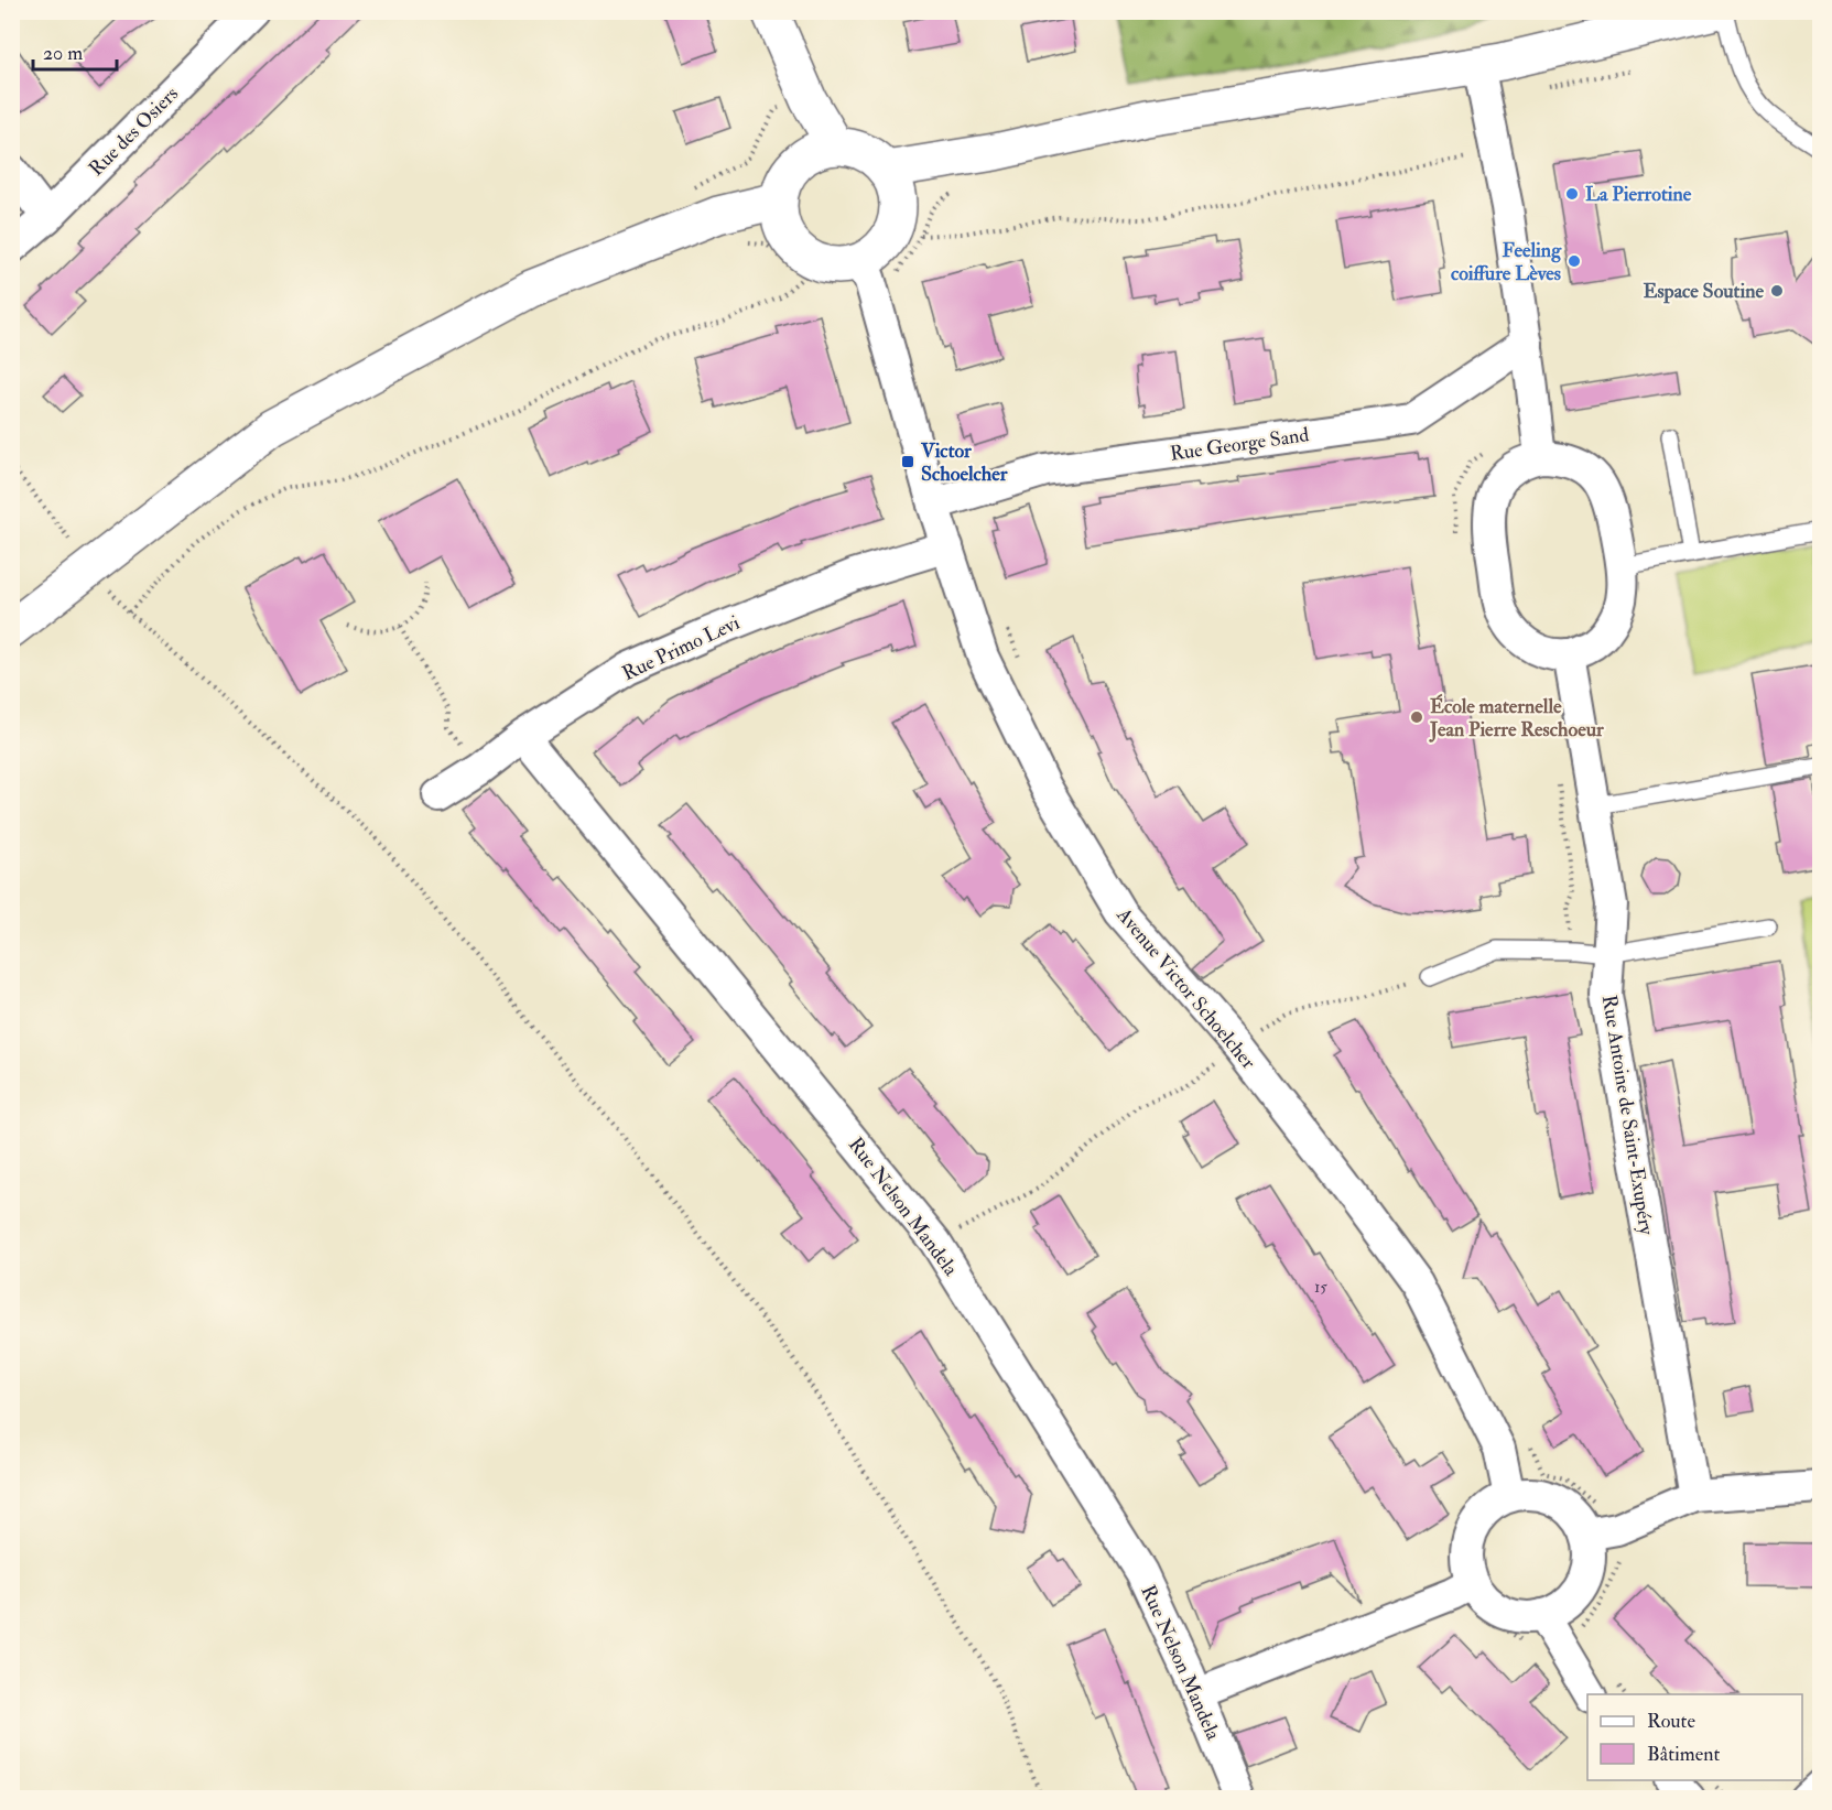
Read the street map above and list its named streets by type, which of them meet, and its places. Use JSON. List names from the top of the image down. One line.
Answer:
{"streets":{"street":["Rue des Osiers","Rue George Sand","Rue Primo Levi","Avenue Victor Schoelcher","Rue Antoine de Saint-Exupéry","Rue Nelson Mandela"]},"crossings":[["Rue George Sand","Avenue Victor Schoelcher"],["Rue Primo Levi","Avenue Victor Schoelcher"],["Rue Primo Levi","Rue Nelson Mandela"]],"places":{"other":["La Pierrotine","Feeling coiffure Lèves","Espace Soutine","École maternelle Jean Pierre Reschoeur"],"transit":["Victor Schoelcher"]},"house_numbers":["15"],"legend":["Route","Bâtiment"],"scale_bar":"20 m"}
